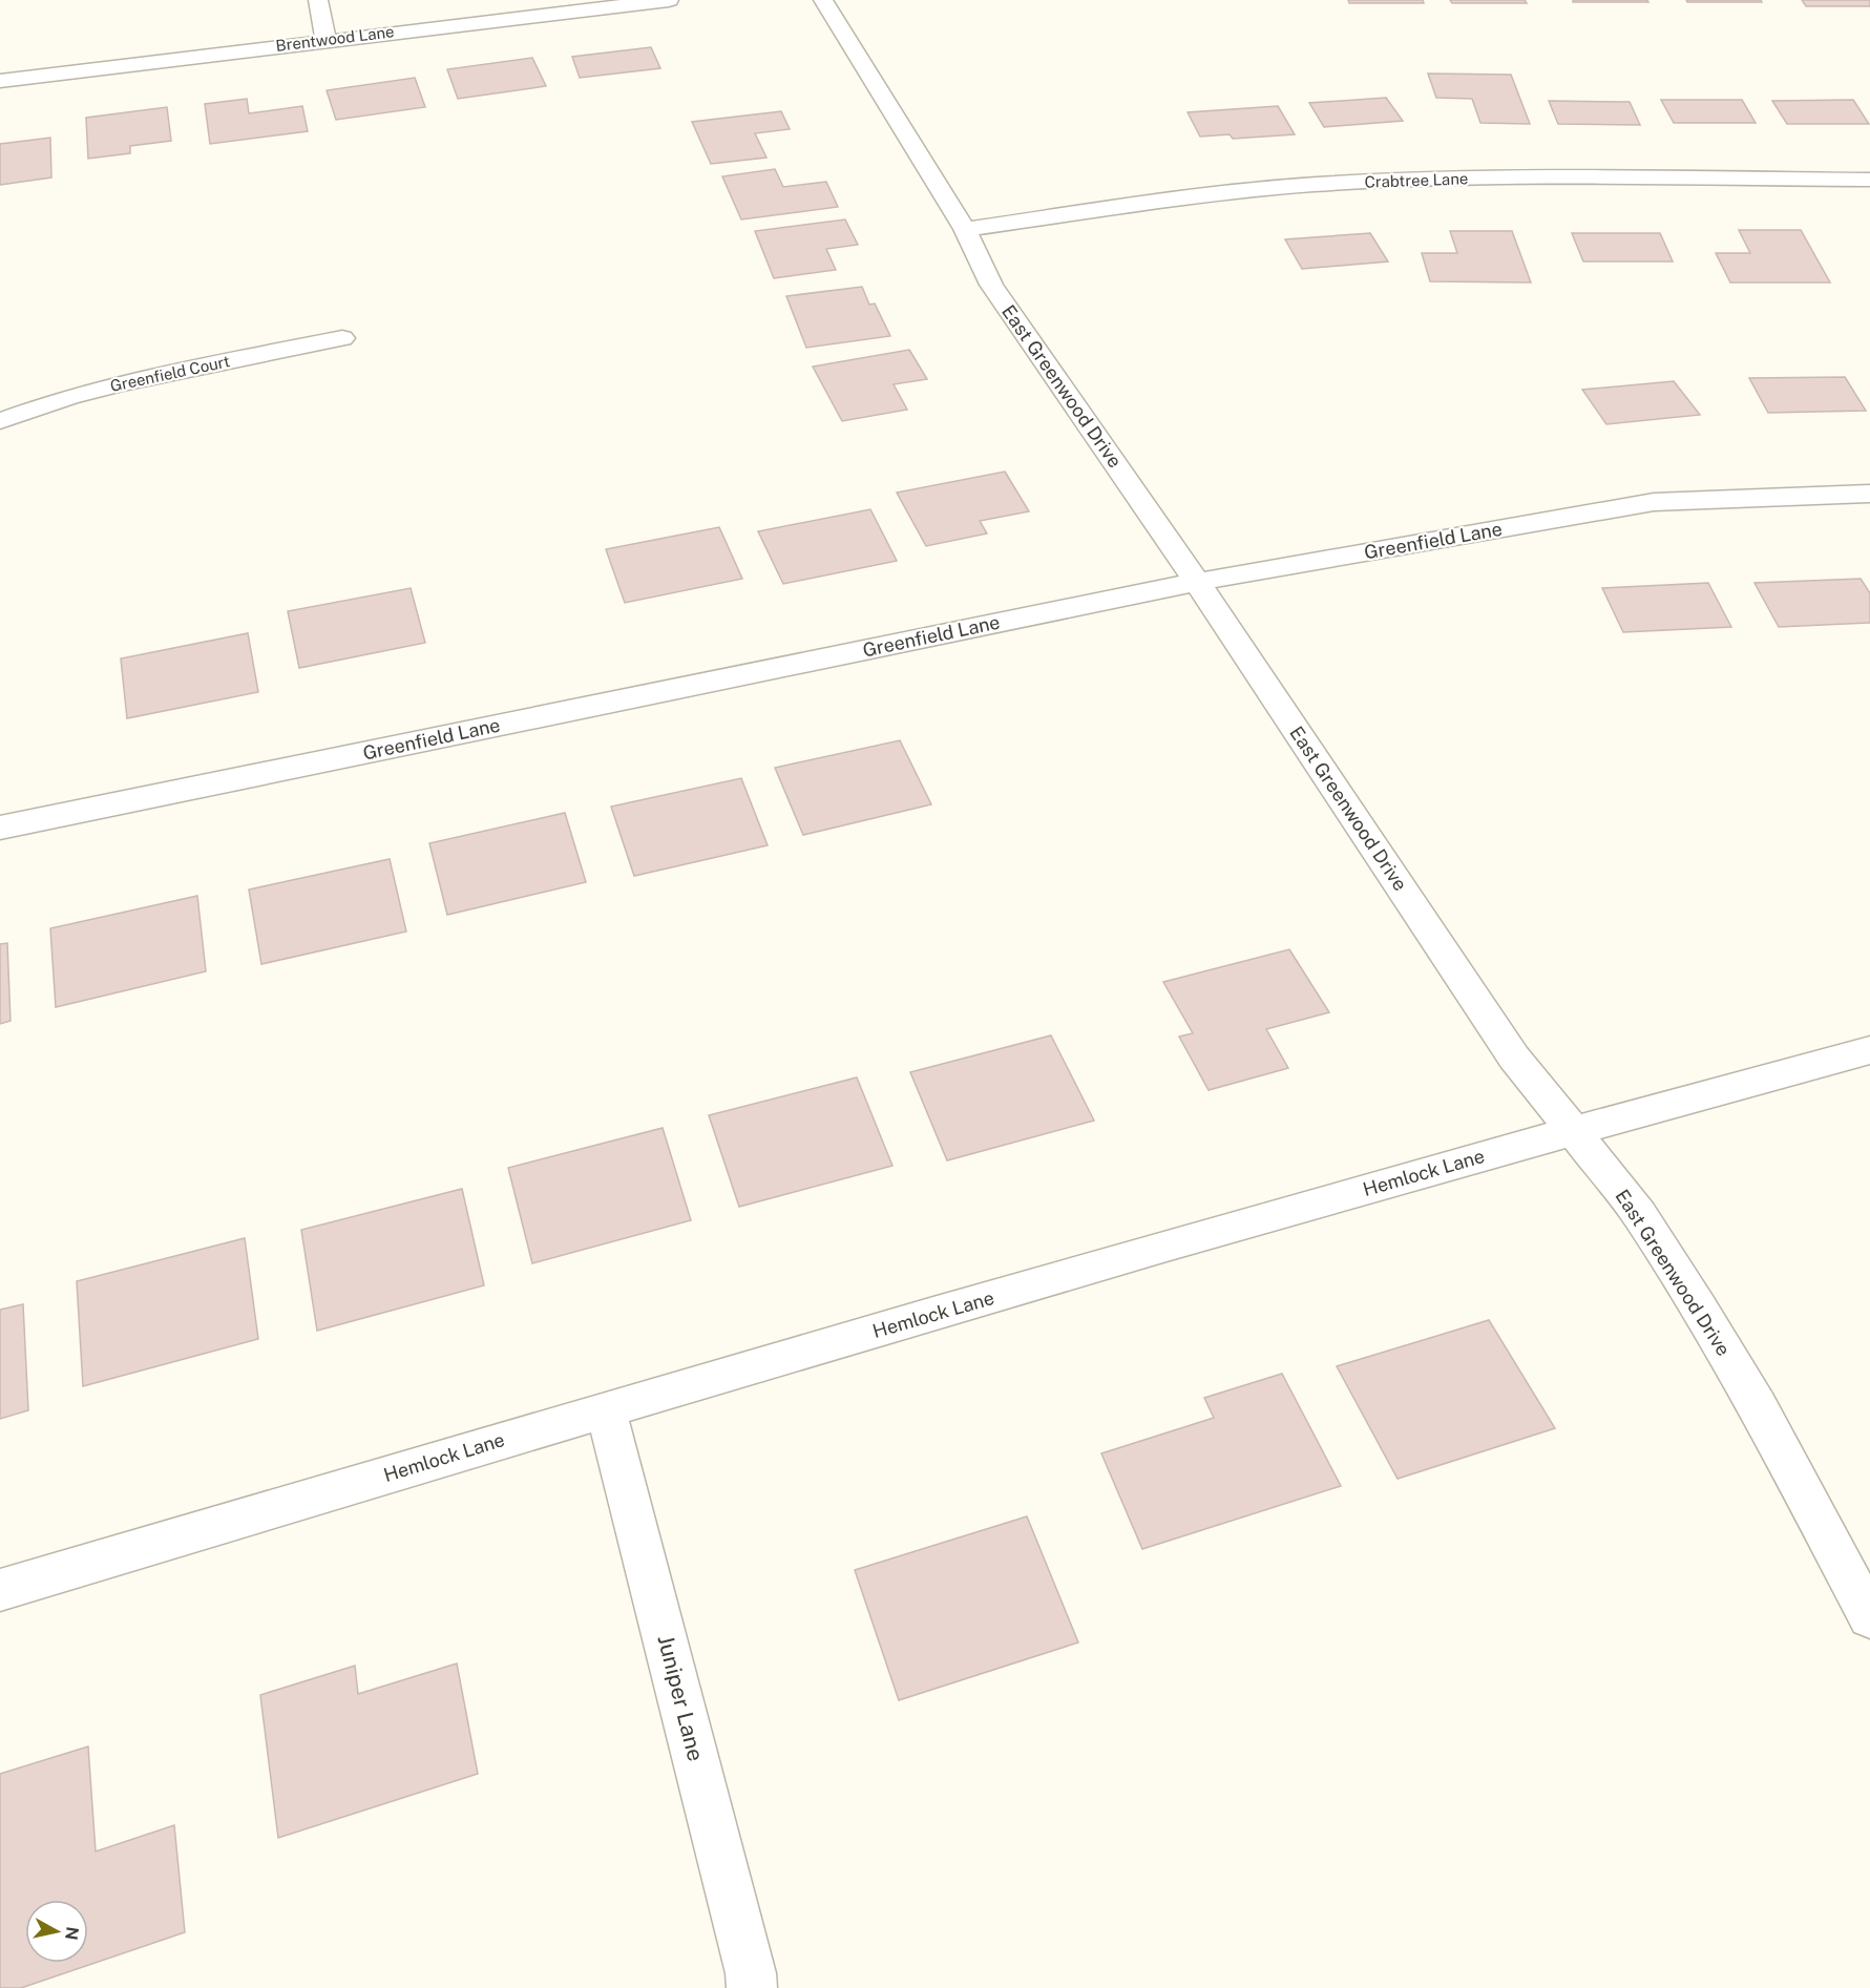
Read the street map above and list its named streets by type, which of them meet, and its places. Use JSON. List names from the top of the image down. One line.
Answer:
{"streets":{"street":["Brentwood Lane","Crabtree Lane","Greenfield Court","East Greenwood Drive","Greenfield Lane","Hemlock Lane","Juniper Lane"]},"crossings":[["Crabtree Lane","East Greenwood Drive"],["East Greenwood Drive","Greenfield Lane"],["East Greenwood Drive","Hemlock Lane"],["Hemlock Lane","Juniper Lane"]],"north":"right"}
